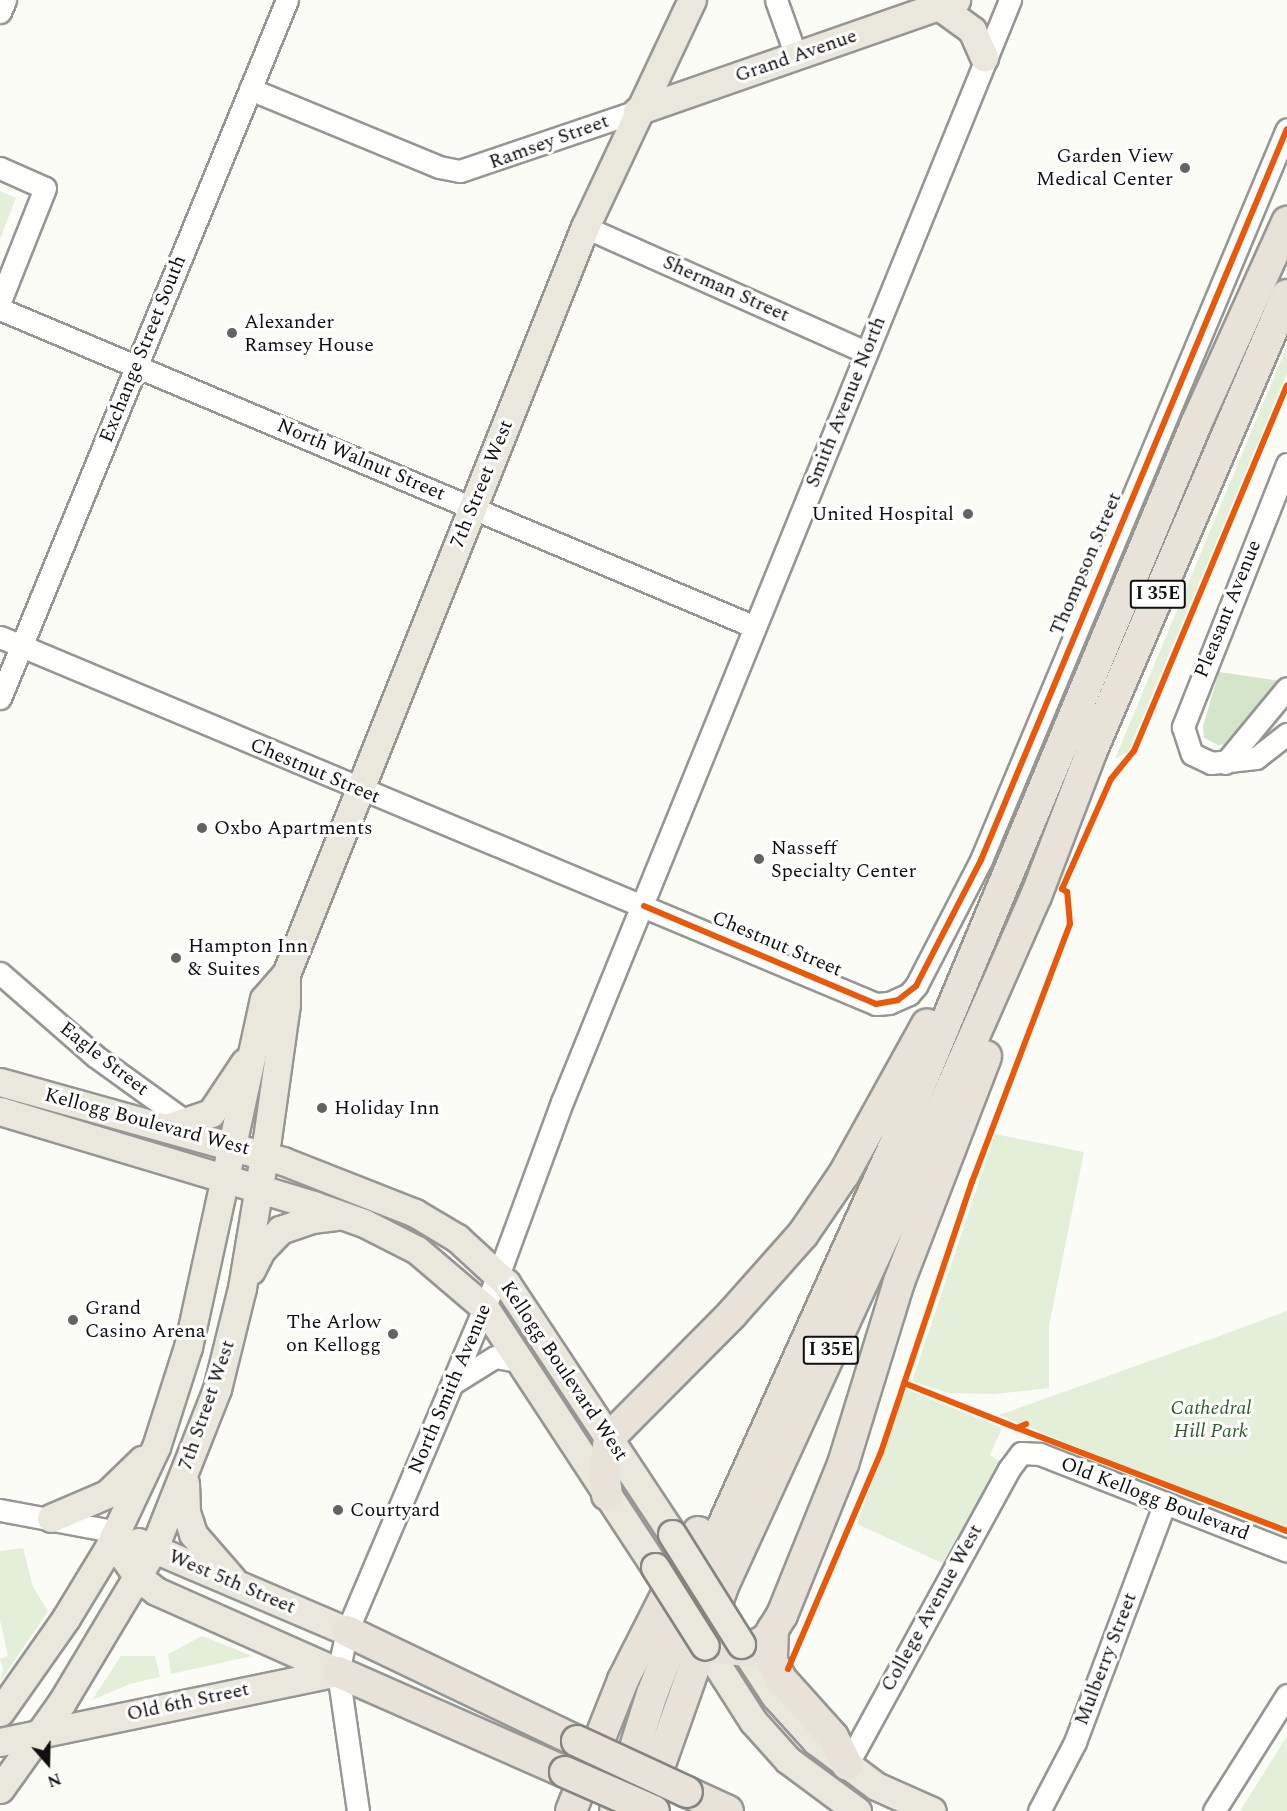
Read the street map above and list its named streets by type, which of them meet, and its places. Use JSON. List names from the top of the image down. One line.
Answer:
{"streets":{"highway":["I 35E"],"main road":["Grand Avenue","7th Street West","Kellogg Boulevard West","West 5th Street","Old 6th Street"],"street":["Ramsey Street","Sherman Street","Exchange Street South","Smith Avenue North","North Walnut Street","Thompson Street","Pleasant Avenue","Chestnut Street","Eagle Street","North Smith Avenue","Old Kellogg Boulevard","College Avenue West","Mulberry Street"]},"crossings":[["Grand Avenue","Ramsey Street"],["Grand Avenue","7th Street West"],["Ramsey Street","Exchange Street South"],["Ramsey Street","7th Street West"],["Sherman Street","Smith Avenue North"],["Sherman Street","7th Street West"],["Exchange Street South","North Walnut Street"],["Exchange Street South","Chestnut Street"],["Smith Avenue North","North Walnut Street"],["Smith Avenue North","Chestnut Street"],["Smith Avenue North","North Smith Avenue"],["North Walnut Street","7th Street West"],["7th Street West","Chestnut Street"],["7th Street West","Kellogg Boulevard West"],["7th Street West","West 5th Street"],["7th Street West","Old 6th Street"],["Thompson Street","Chestnut Street"],["Chestnut Street","North Smith Avenue"],["Eagle Street","Kellogg Boulevard West"],["Kellogg Boulevard West","North Smith Avenue"],["Kellogg Boulevard West","College Avenue West"],["North Smith Avenue","West 5th Street"],["North Smith Avenue","Old 6th Street"],["Old Kellogg Boulevard","College Avenue West"],["Old Kellogg Boulevard","Mulberry Street"],["West 5th Street","Old 6th Street"]],"parks":["Cathedral Hill Park"],"places":["Garden View Medical Center","Alexander Ramsey House","United Hospital","Oxbo Apartments","Nasseff Specialty Center","Hampton Inn & Suites","Holiday Inn","Grand Casino Arena","The Arlow on Kellogg","Courtyard"],"north":"bottom"}
